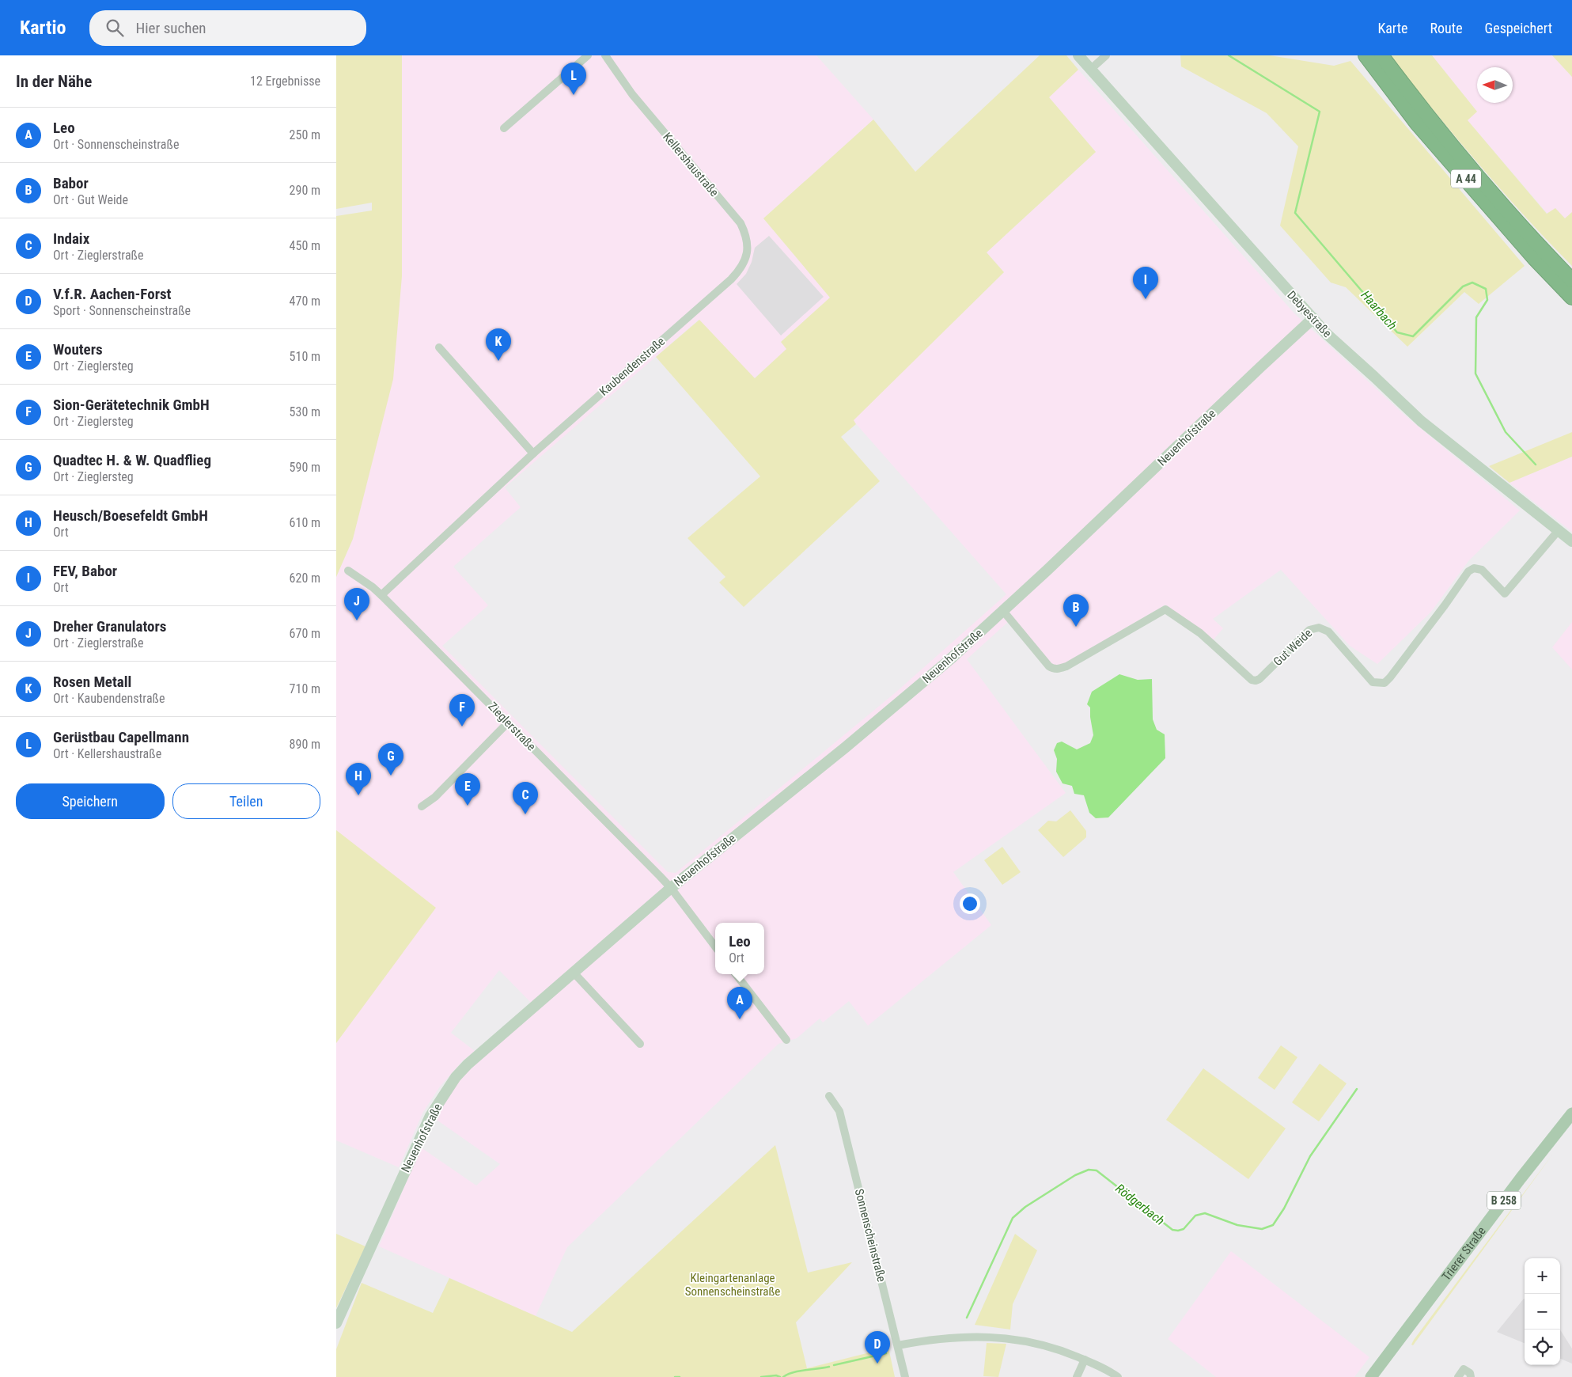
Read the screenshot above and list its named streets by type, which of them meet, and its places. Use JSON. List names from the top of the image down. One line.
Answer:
{"streets":{"highway":["A 44"],"main road":["B 258","Trierer Straße"],"street":["Kellershaustraße","Debyestraße","Kaubendenstraße","Neuenhofstraße","Gut Weide","Zieglerstraße","Sonnenscheinstraße"]},"crossings":[["Kellershaustraße","Kaubendenstraße"],["Debyestraße","Neuenhofstraße"],["Debyestraße","Gut Weide"],["Kaubendenstraße","Zieglerstraße"],["Neuenhofstraße","Gut Weide"],["Neuenhofstraße","Zieglerstraße"]],"water":["Haarbach","Rödgerbach"],"parks":["Kleingartenanlage Sonnenscheinstraße"],"north":"left","page":{"header":"Kartio","search":"Hier suchen","nav":["Karte","Route","Gespeichert"],"heading":["In der Nähe","12 Ergebnisse"],"pins":["L","I","K","J","B","F","G","H","E","C","A","D"],"list":[{"mark":"A","name":"Leo","note":"Ort · Sonnenscheinstraße","value":"250 m"},{"mark":"B","name":"Babor","note":"Ort · Gut Weide","value":"290 m"},{"mark":"C","name":"Indaix","note":"Ort · Zieglerstraße","value":"450 m"},{"mark":"D","name":"V.f.R. Aachen-Forst","note":"Sport · Sonnenscheinstraße","value":"470 m"},{"mark":"E","name":"Wouters","note":"Ort · Zieglersteg","value":"510 m"},{"mark":"F","name":"Sion-Gerätetechnik GmbH","note":"Ort · Zieglersteg","value":"530 m"},{"mark":"G","name":"Quadtec H. & W. Quadflieg","note":"Ort · Zieglersteg","value":"590 m"},{"mark":"H","name":"Heusch/Boesefeldt GmbH","note":"Ort","value":"610 m"},{"mark":"I","name":"FEV, Babor","note":"Ort","value":"620 m"},{"mark":"J","name":"Dreher Granulators","note":"Ort · Zieglerstraße","value":"670 m"},{"mark":"K","name":"Rosen Metall","note":"Ort · Kaubendenstraße","value":"710 m"},{"mark":"L","name":"Gerüstbau Capellmann","note":"Ort · Kellershaustraße","value":"890 m"}],"buttons":["Speichern","Teilen"],"popup":["Leo","Ort"],"map_buttons":["+","−"]}}
